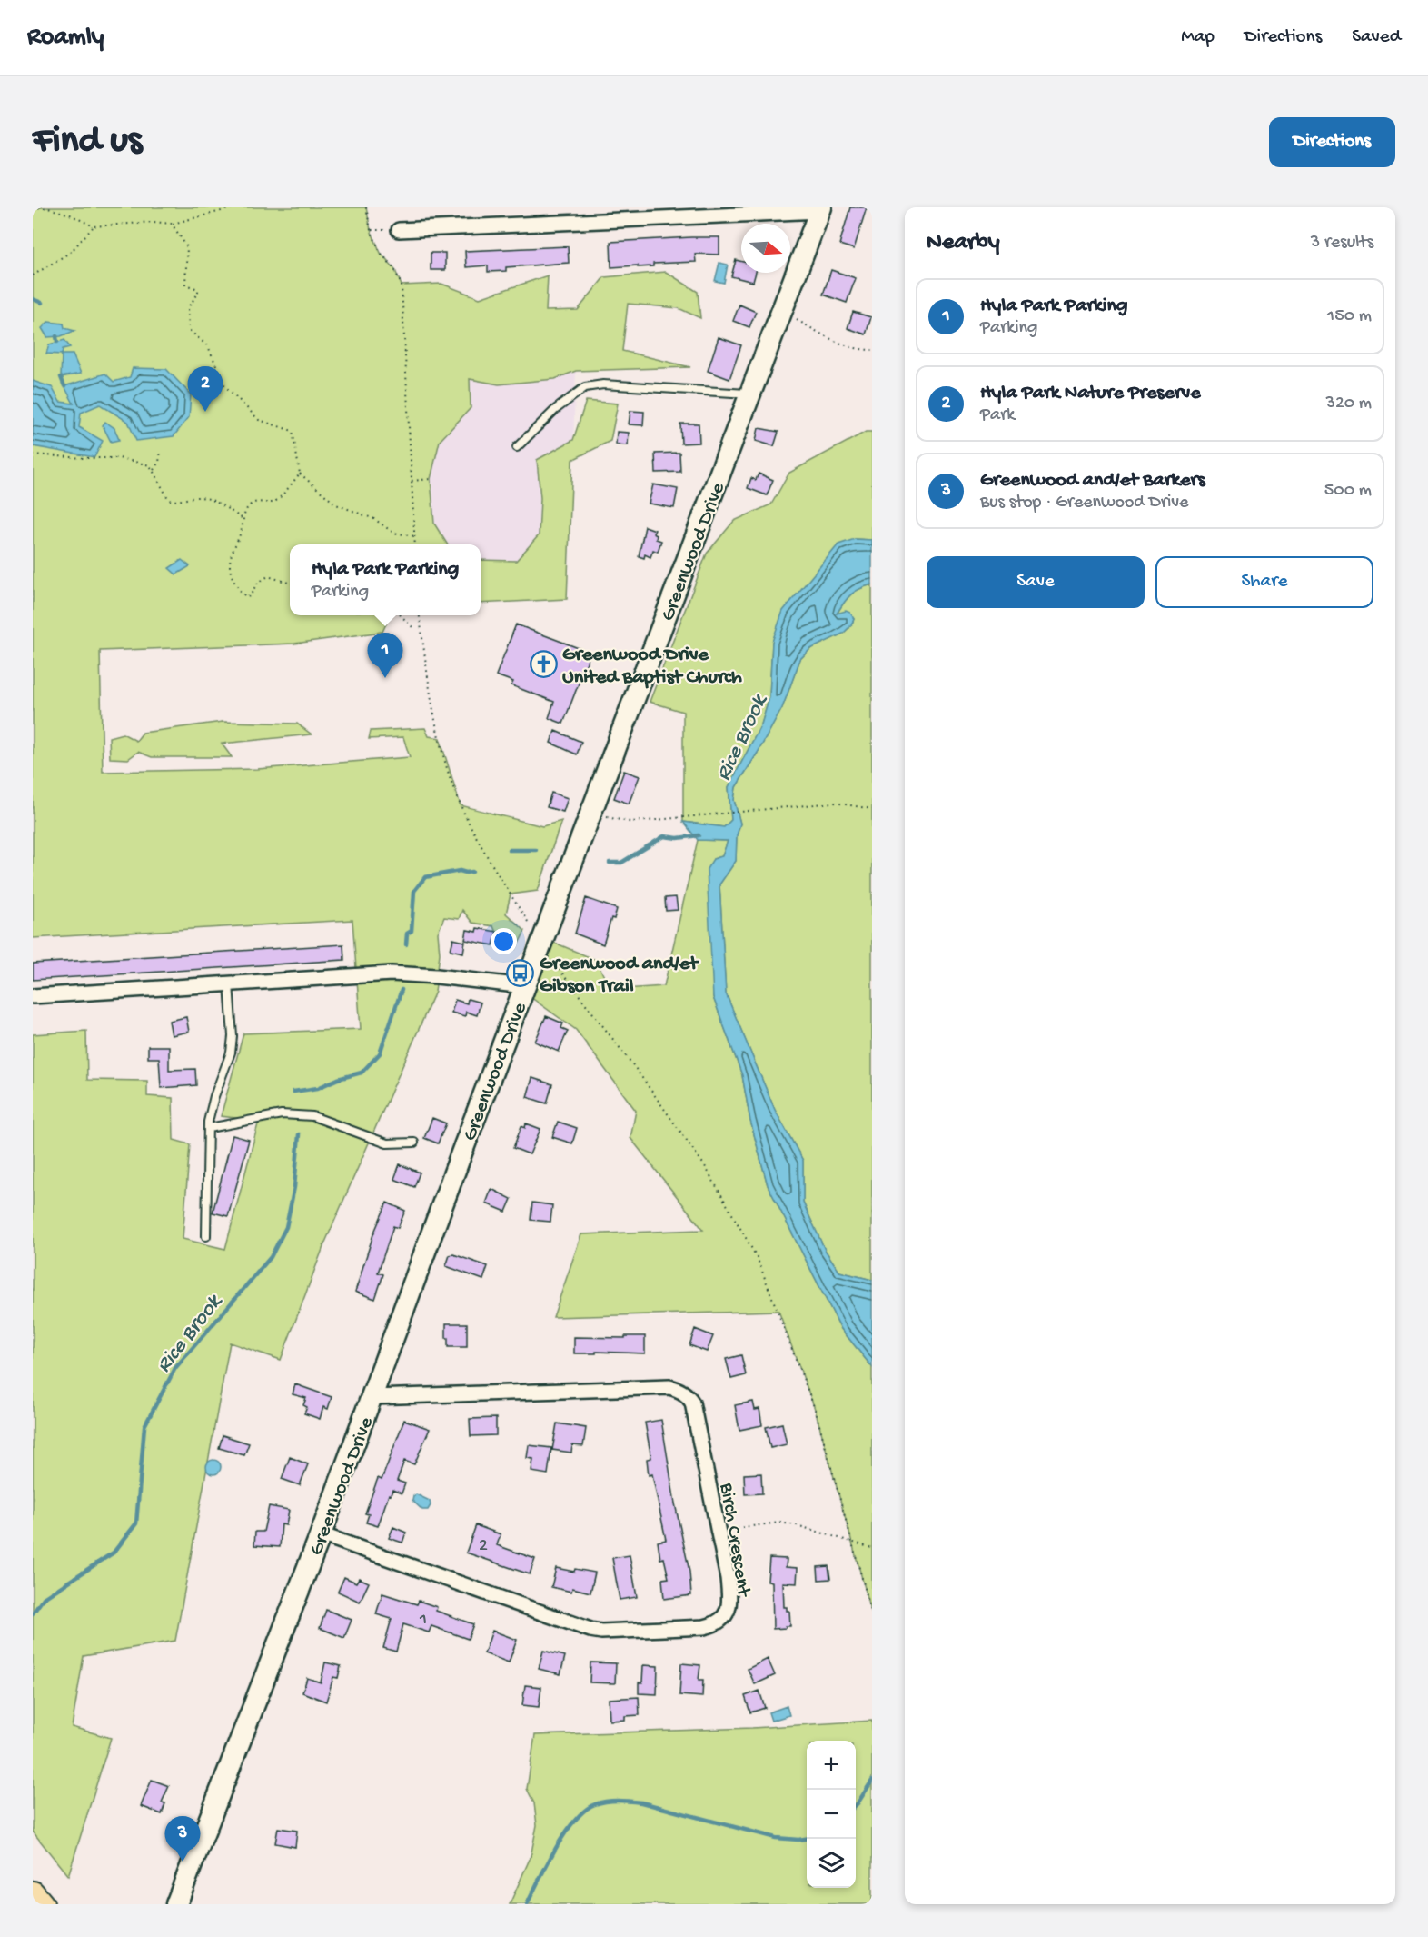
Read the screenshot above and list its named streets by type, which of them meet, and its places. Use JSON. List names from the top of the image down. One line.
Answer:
{"streets":{"main road":["Greenwood Drive"],"street":["Birch Crescent"]},"crossings":[["Greenwood Drive","Birch Crescent"]],"water":["Rice Brook"],"places":{"church":["Greenwood Drive United Baptist Church"],"bus stop":["Greenwood and/et Gibson Trail"]},"house_numbers":["2","1"],"north":"right","page":{"header":"Roamly","nav":["Map","Directions","Saved"],"buttons":["Directions",["Save","Share"]],"title":"Find us","heading":["Nearby","3 results"],"list":[{"mark":"1","name":"Hyla Park Parking","note":"Parking","value":"150 m"},{"mark":"2","name":"Hyla Park Nature Preserve","note":"Park","value":"320 m"},{"mark":"3","name":"Greenwood and/et Barkers","note":"Bus stop · Greenwood Drive","value":"500 m"}],"pins":["2","1","3"],"popup":["Hyla Park Parking","Parking"],"map_buttons":["+","−"]}}
